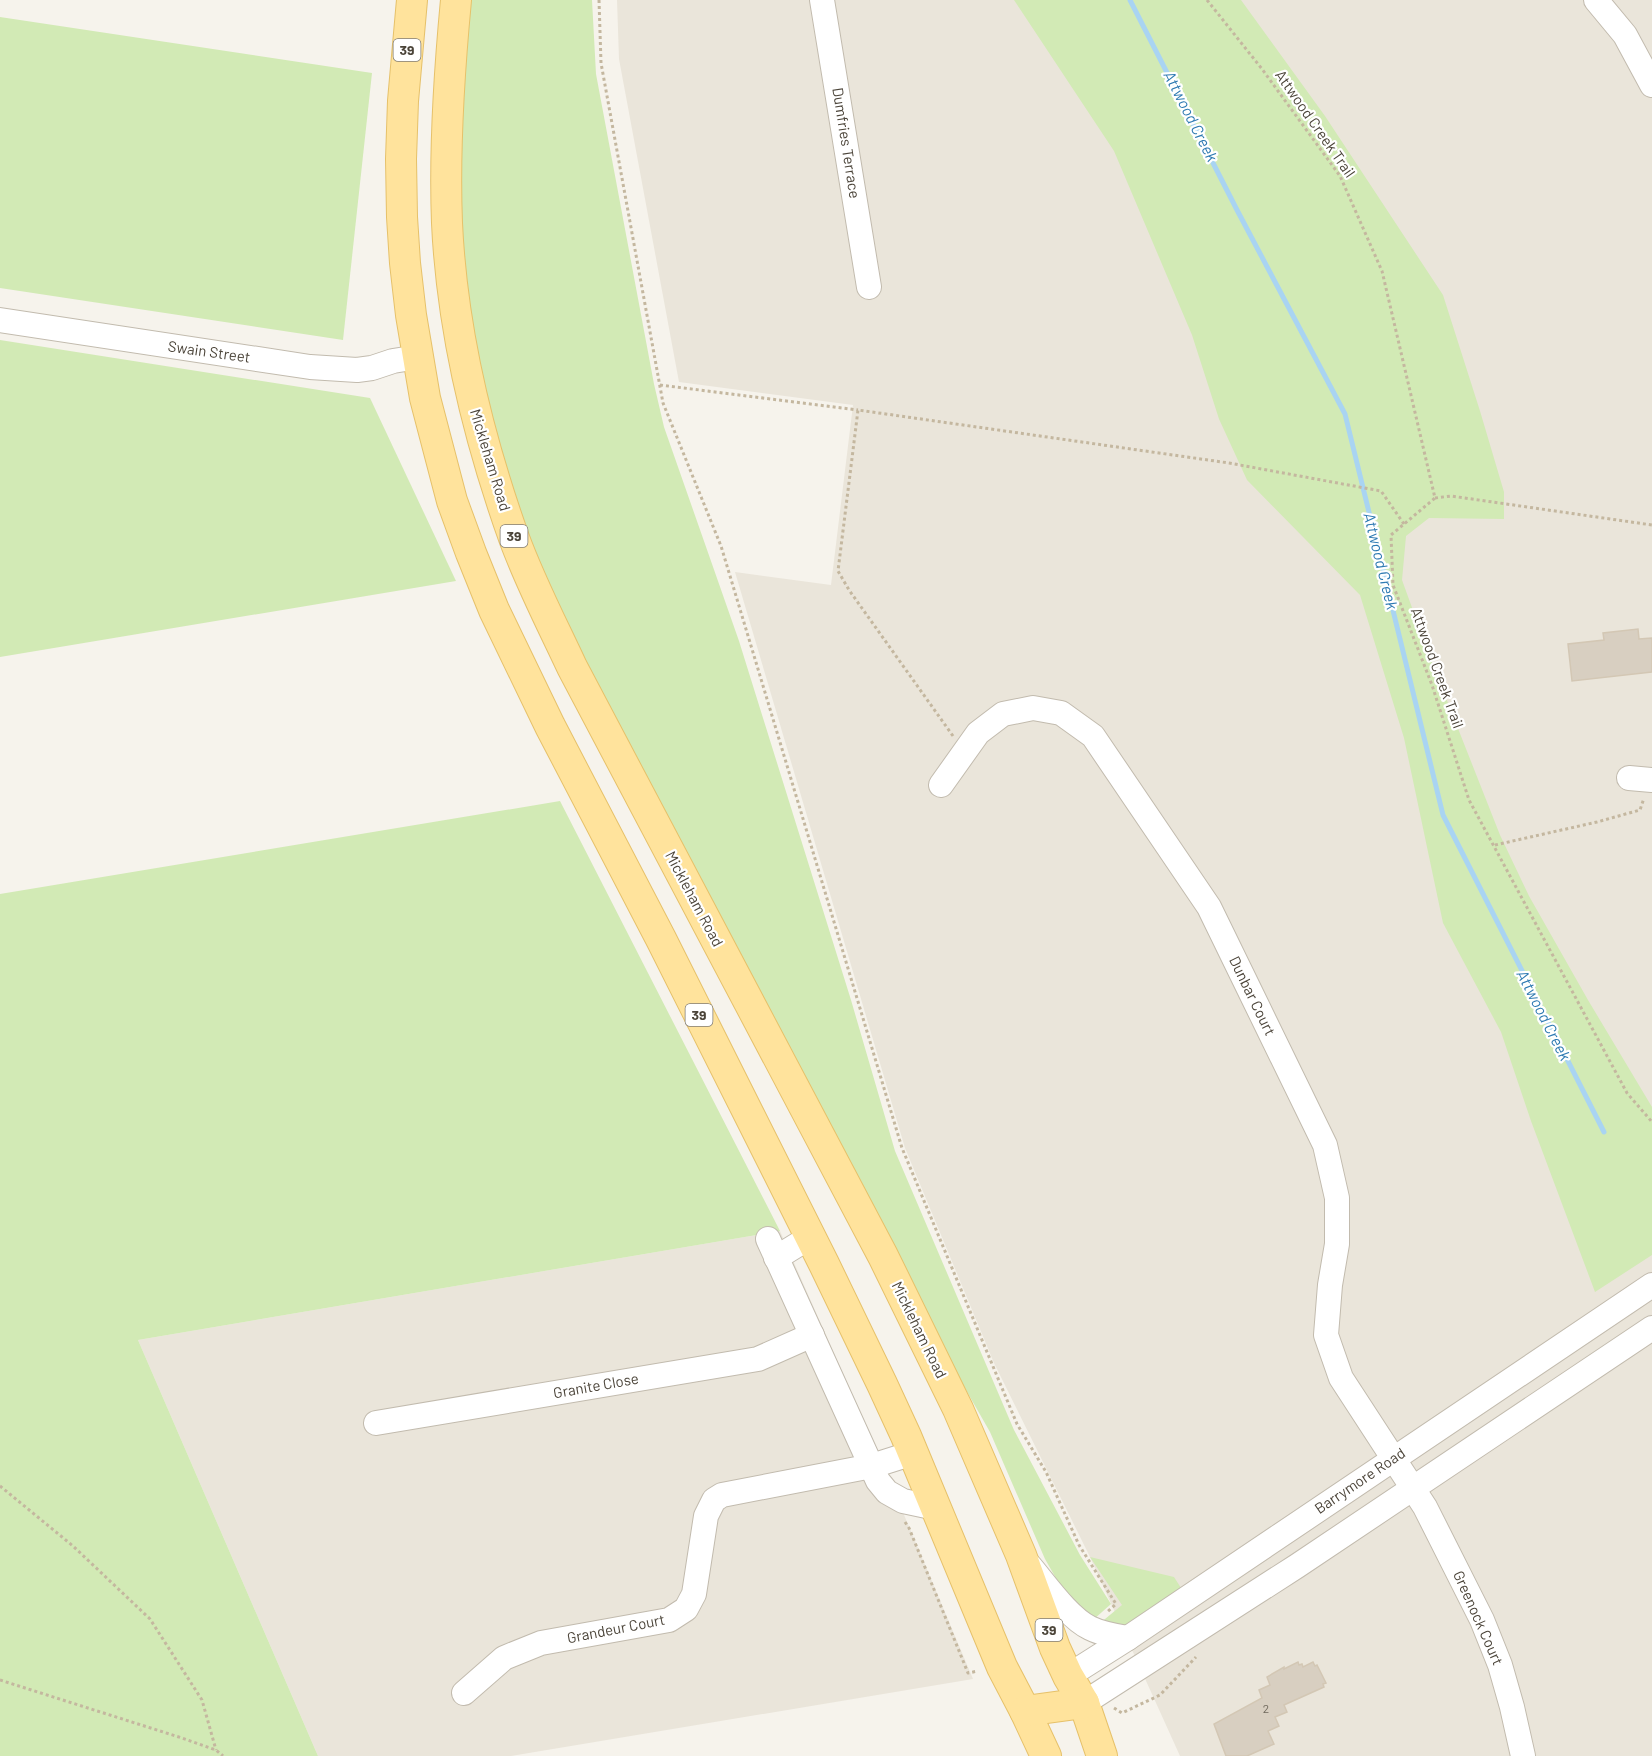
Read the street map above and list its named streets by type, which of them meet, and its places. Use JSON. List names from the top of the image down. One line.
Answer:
{"streets":{"main road":["39","Mickleham Road"],"street":["Dumfries Terrace","Swain Street","Dunbar Court","Granite Close","Barrymore Road","Greenock Court","Grandeur Court"],"path":["Attwood Creek Trail"]},"crossings":[["39","Swain Street"],["39","Grandeur Court"],["Mickleham Road","Barrymore Road"],["Dunbar Court","Barrymore Road"],["Dunbar Court","Greenock Court"]],"water":["Attwood Creek"],"house_numbers":["2"]}
